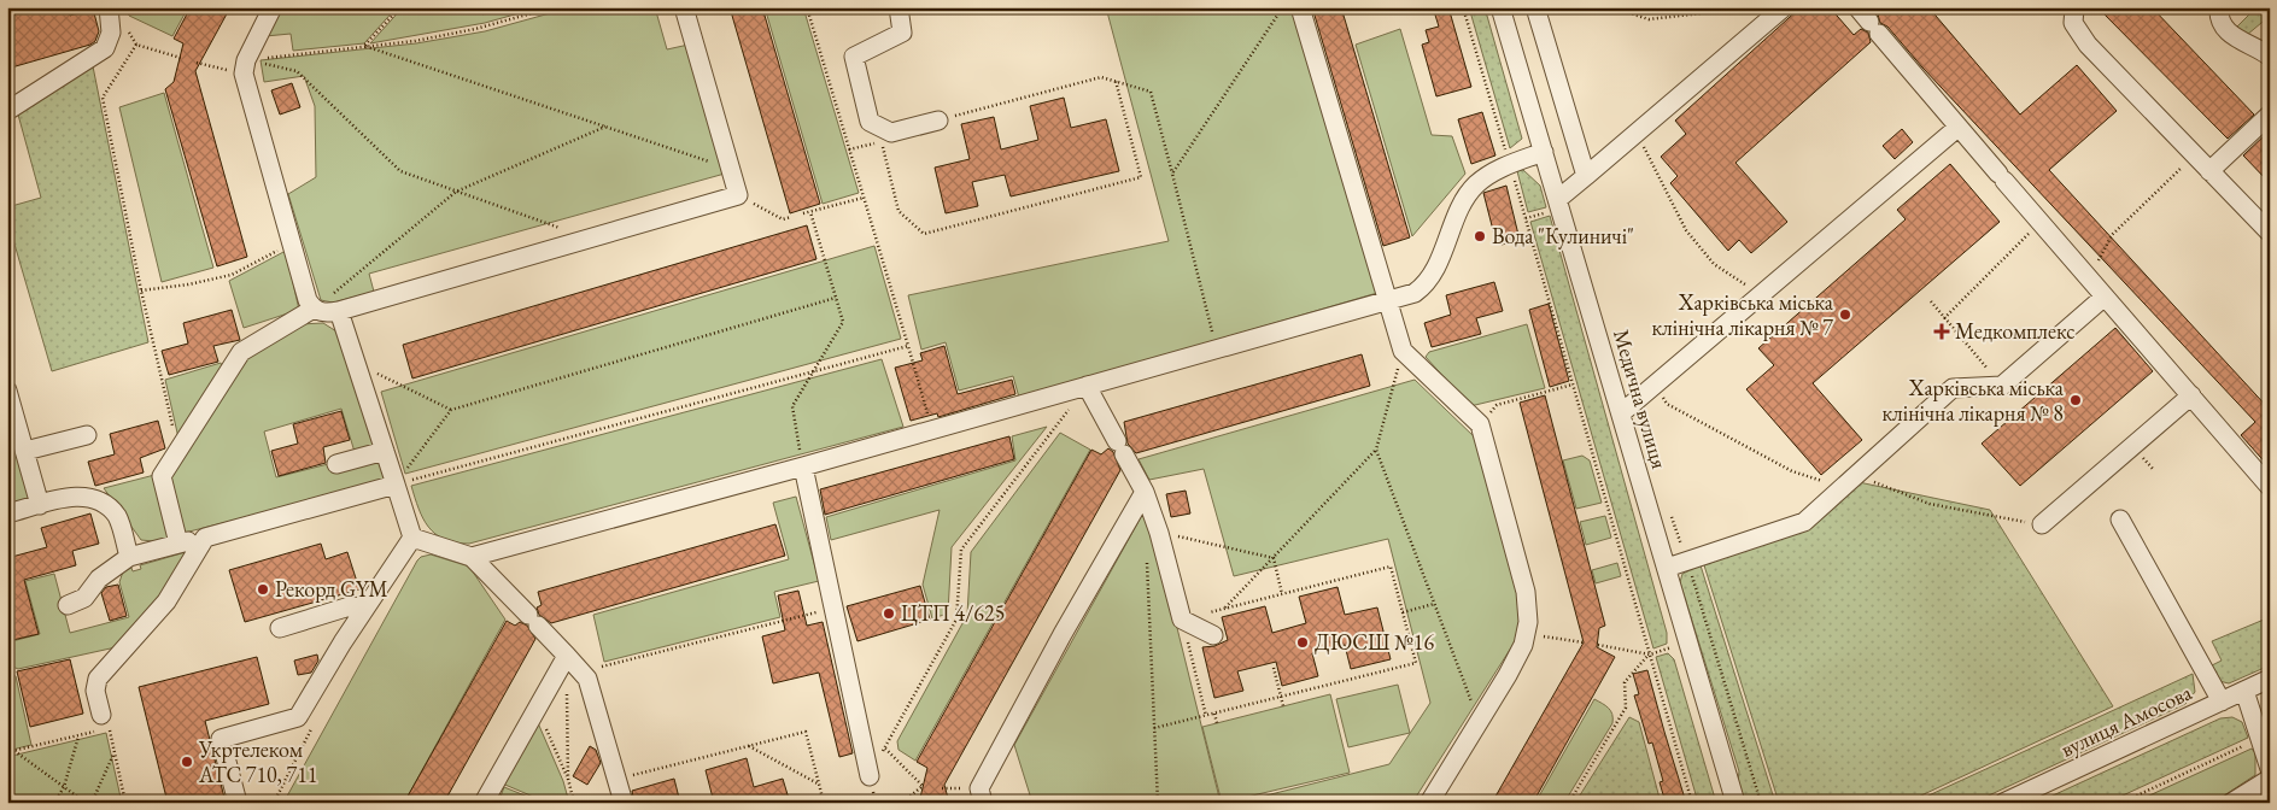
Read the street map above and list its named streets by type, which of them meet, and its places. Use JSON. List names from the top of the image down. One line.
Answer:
{"streets":{"street":["Медична вулиця","вулиця Амосова"]},"places":{"other":["Вода \"Кулиничі\"","Харківська міська клінічна лікарня № 7","Харківська міська клінічна лікарня № 8","Рекорд GYM","ЦТП 4/625","ДЮСШ №16","Укртелеком АТС 710, 711"],"health":["Медкомплекс"]}}
